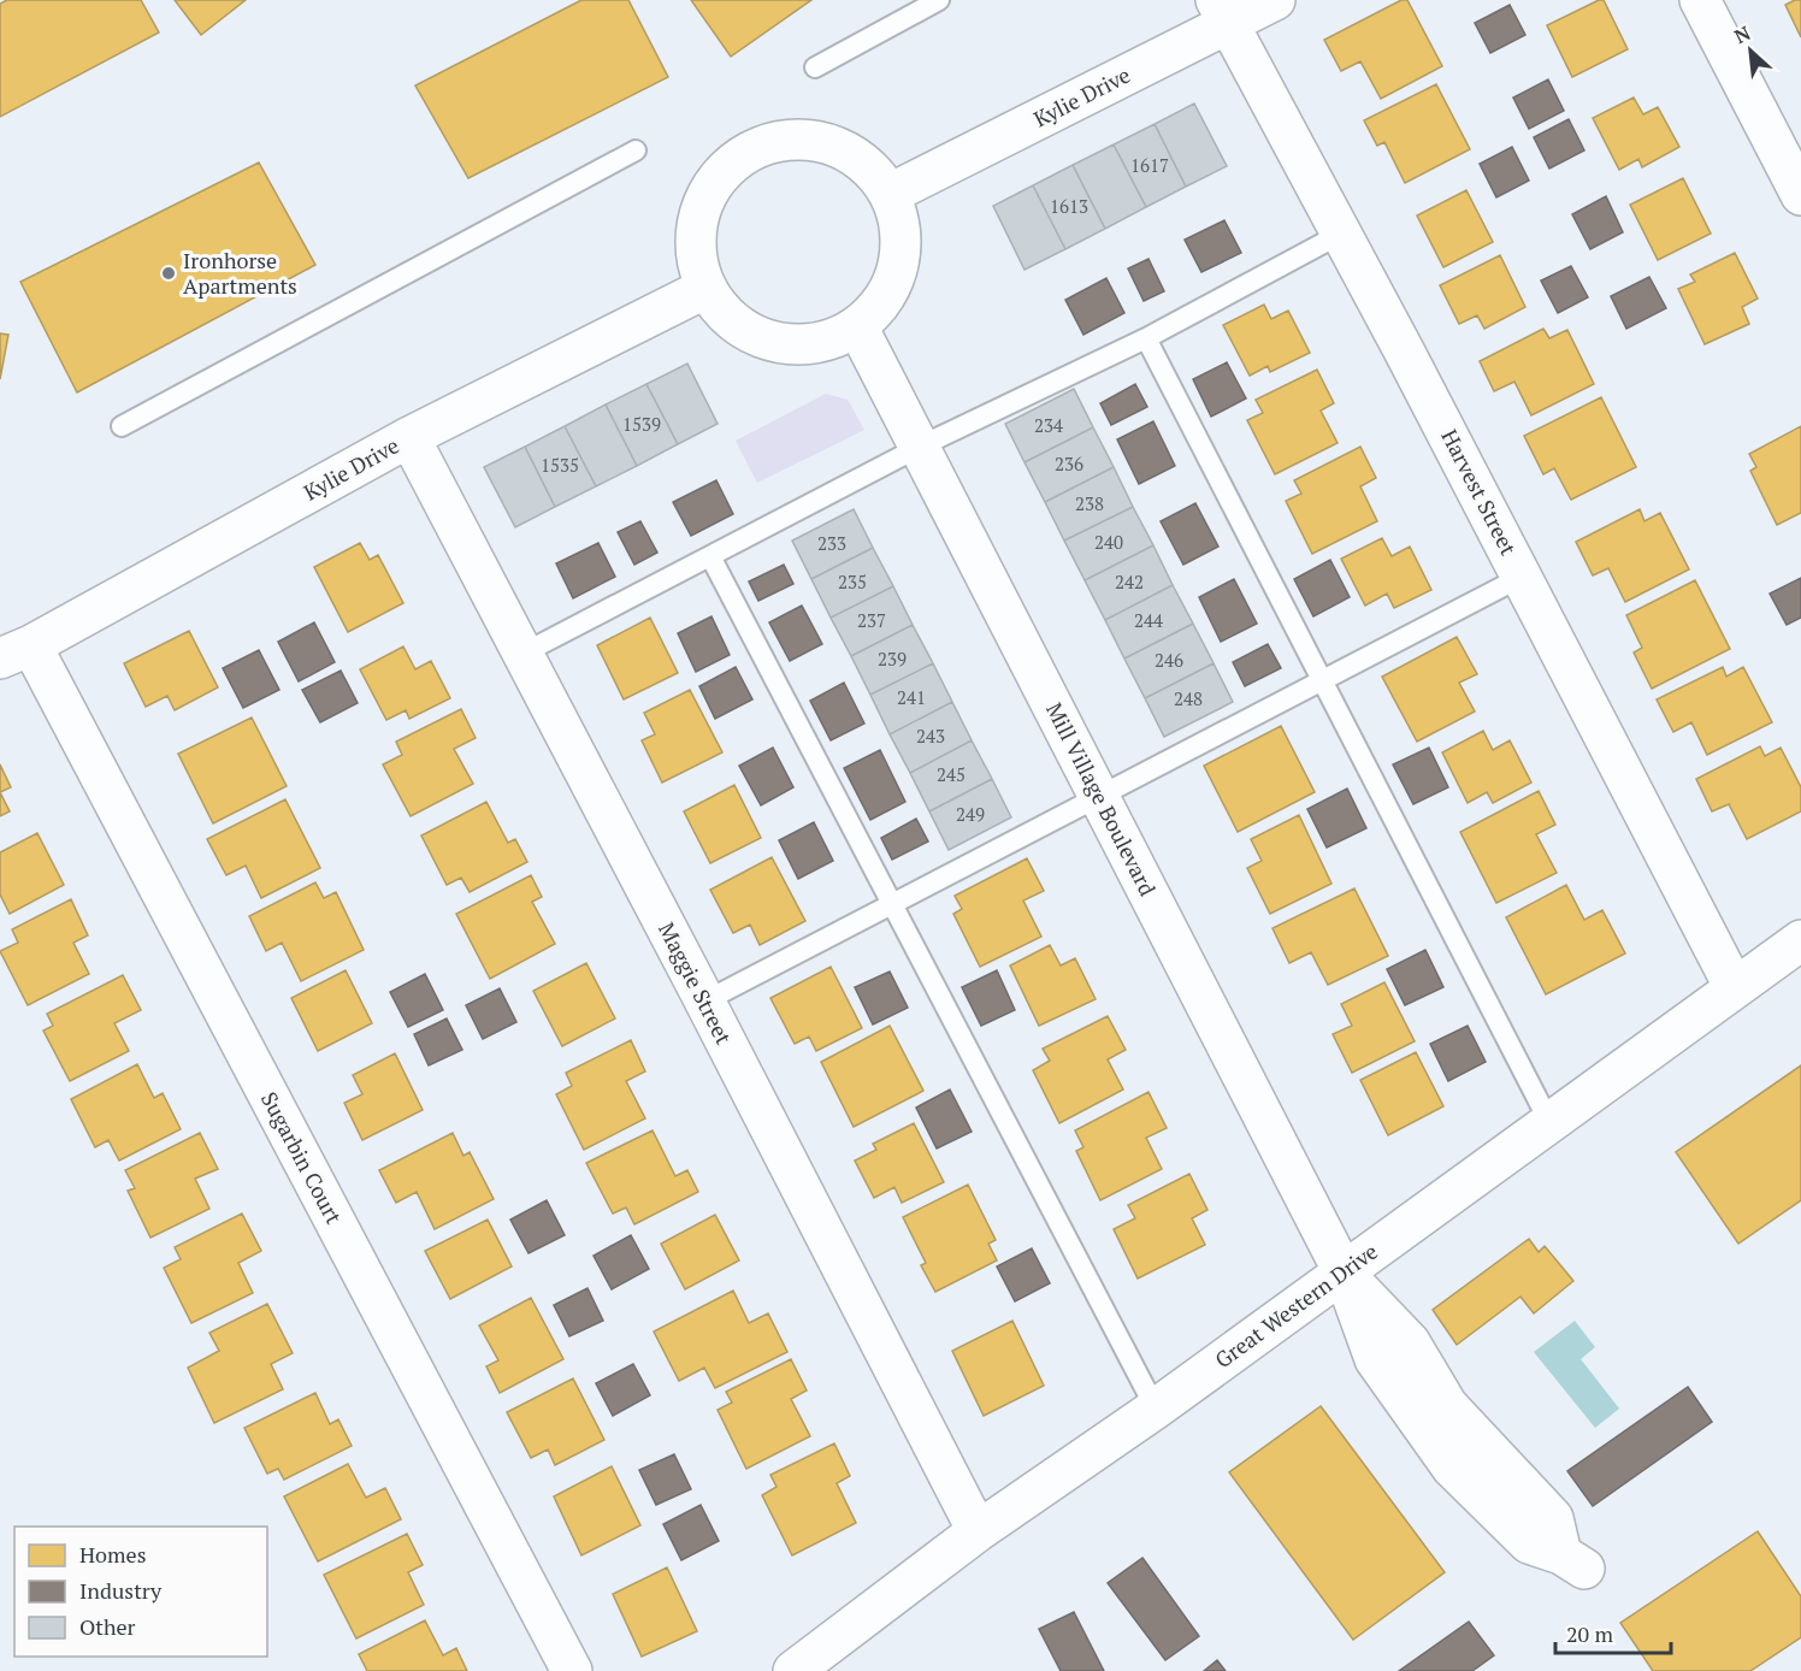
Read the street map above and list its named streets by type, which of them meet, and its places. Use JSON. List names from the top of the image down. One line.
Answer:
{"streets":{"street":["Kylie Drive","Harvest Street","Mill Village Boulevard","Maggie Street","Sugarbin Court","Great Western Drive"]},"crossings":[["Kylie Drive","Harvest Street"],["Kylie Drive","Mill Village Boulevard"],["Kylie Drive","Maggie Street"],["Kylie Drive","Sugarbin Court"],["Harvest Street","Great Western Drive"],["Mill Village Boulevard","Great Western Drive"],["Maggie Street","Great Western Drive"]],"places":["Ironhorse Apartments"],"house_numbers":["1617","1613","1539","234","236","1535","238","240","233","235","242","237","244","239","246","241","248","243","245","249"],"legend":["Homes","Industry","Other"],"scale_bar":"20 m","north":"top left"}
